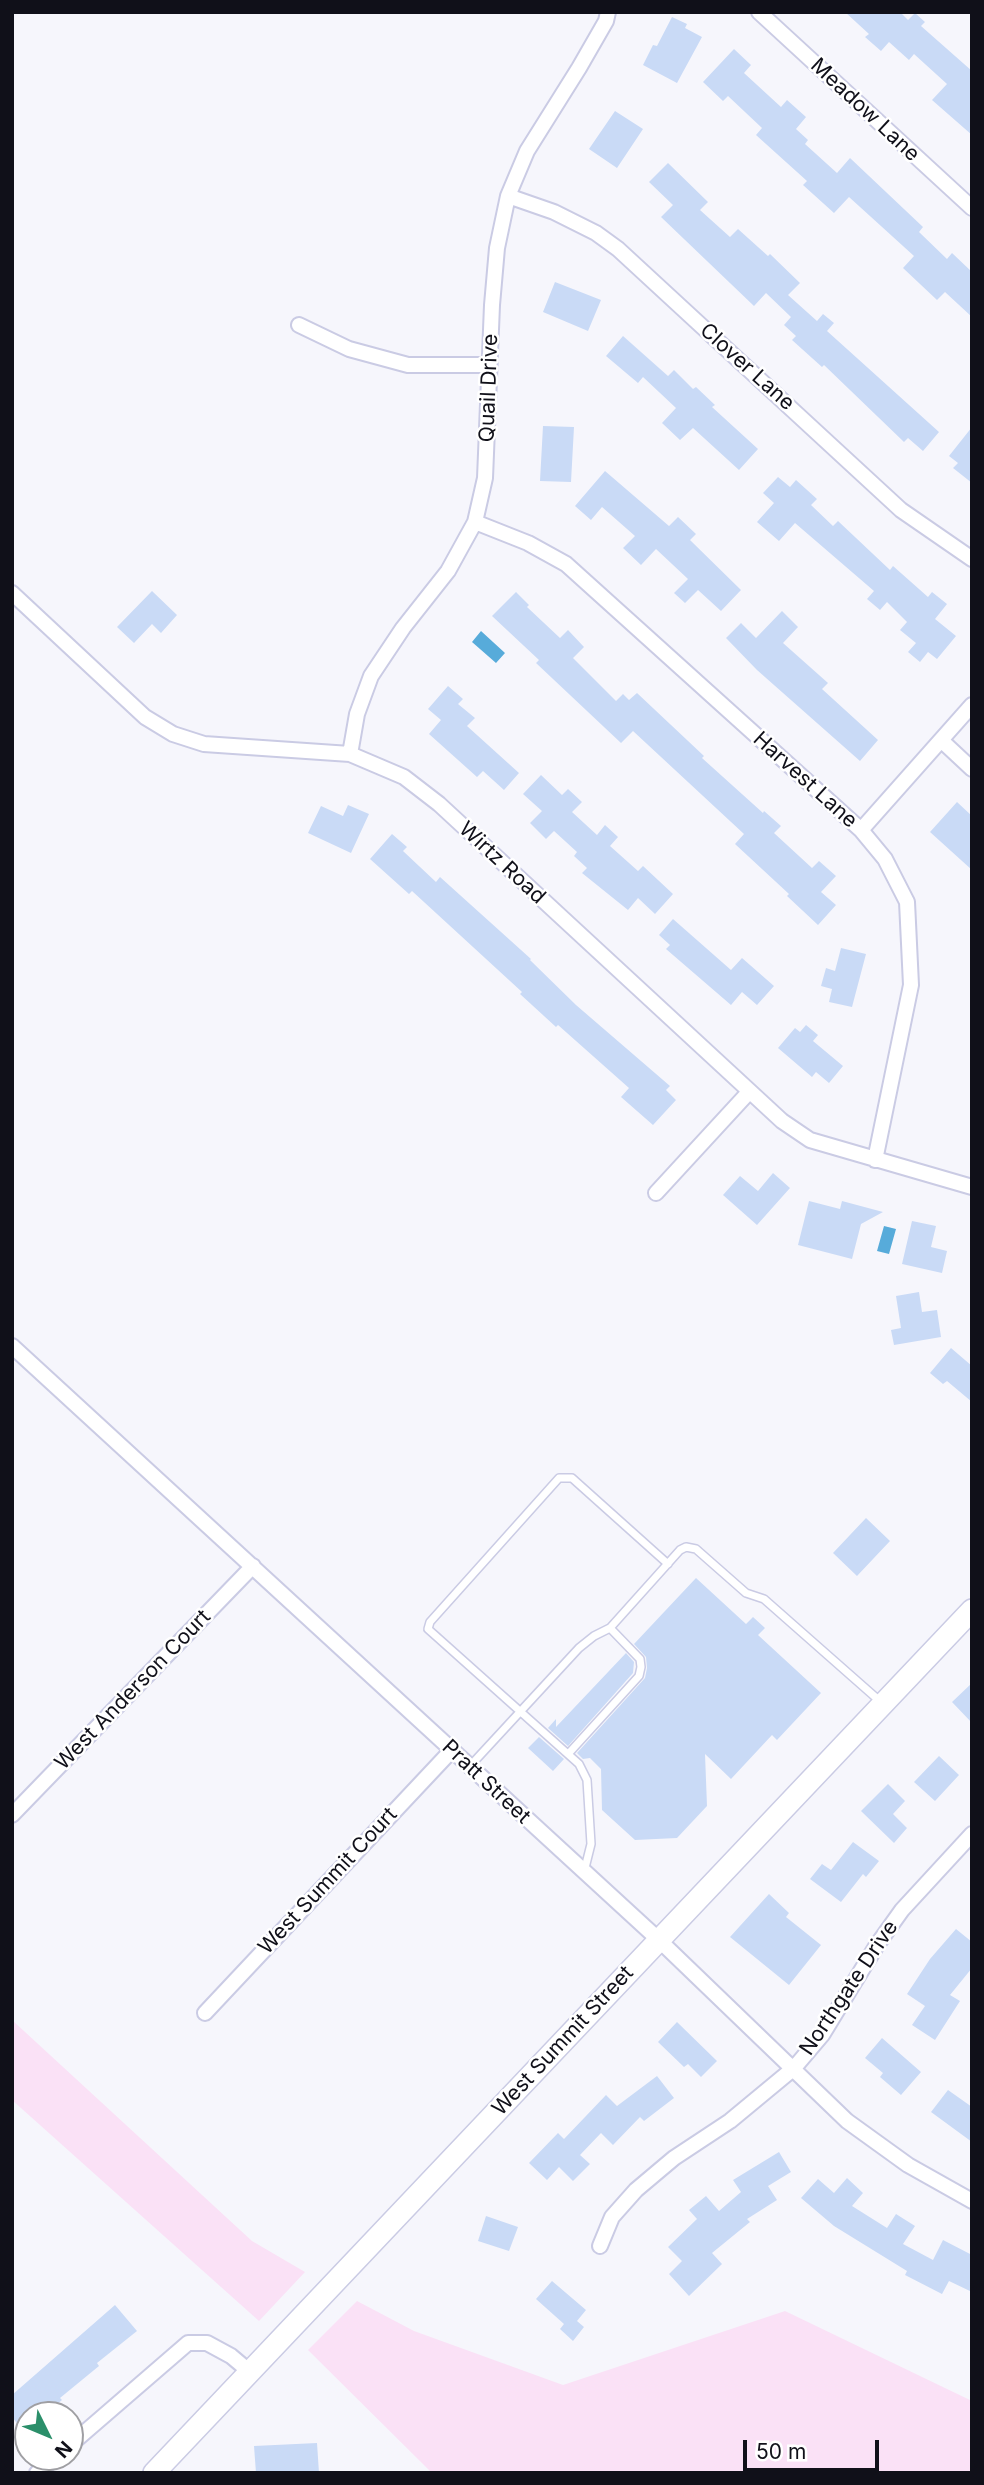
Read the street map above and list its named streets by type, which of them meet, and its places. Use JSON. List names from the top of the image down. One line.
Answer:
{"streets":{"street":["Meadow Lane","Clover Lane","Quail Drive","Harvest Lane","Wirtz Road","West Anderson Court","Pratt Street","West Summit Court","Northgate Drive","West Summit Street"]},"crossings":[["Clover Lane","Quail Drive"],["Quail Drive","Harvest Lane"],["Quail Drive","Wirtz Road"],["Harvest Lane","Wirtz Road"],["West Anderson Court","Pratt Street"],["Pratt Street","West Summit Court"],["Pratt Street","Northgate Drive"],["Pratt Street","West Summit Street"]],"scale_bar":"50 m","north":"bottom right"}
